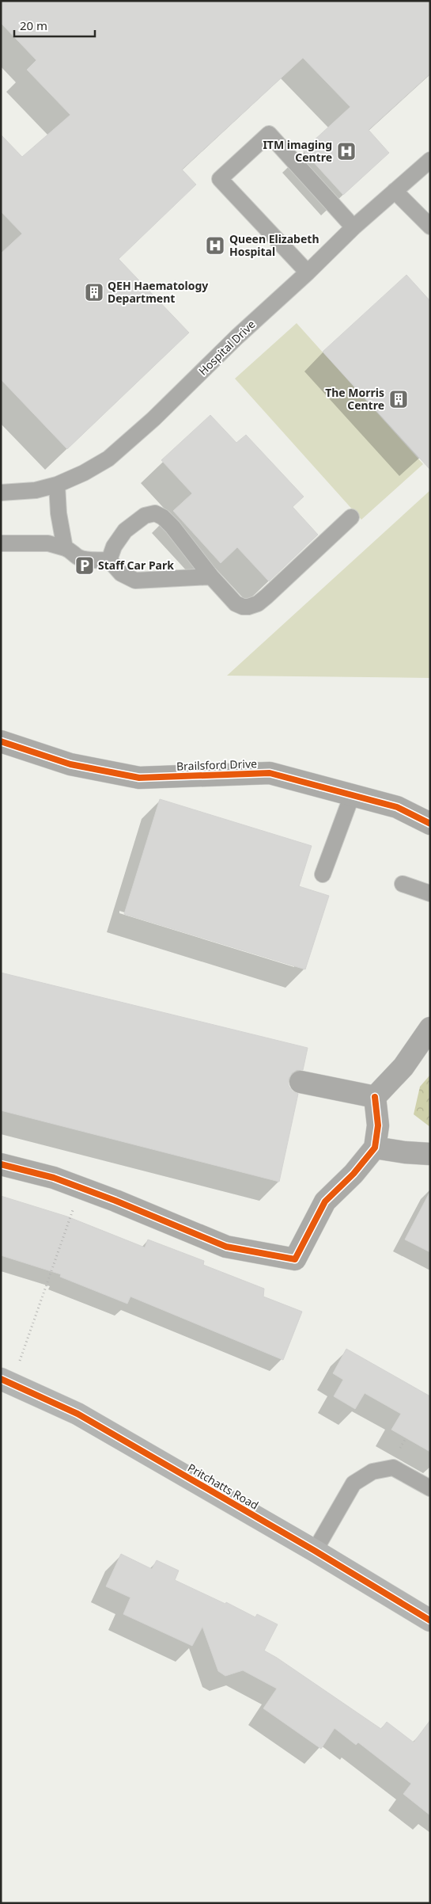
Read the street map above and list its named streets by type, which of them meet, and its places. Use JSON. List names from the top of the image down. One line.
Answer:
{"streets":{"street":["Brailsford Drive","Pritchatts Road"],"lane":["Hospital Drive"]},"places":{"hospital":["ITM imaging Centre","Queen Elizabeth Hospital"],"building":["QEH Haematology Department","The Morris Centre"],"parking":["Staff Car Park"]},"scale_bar":"20 m"}
